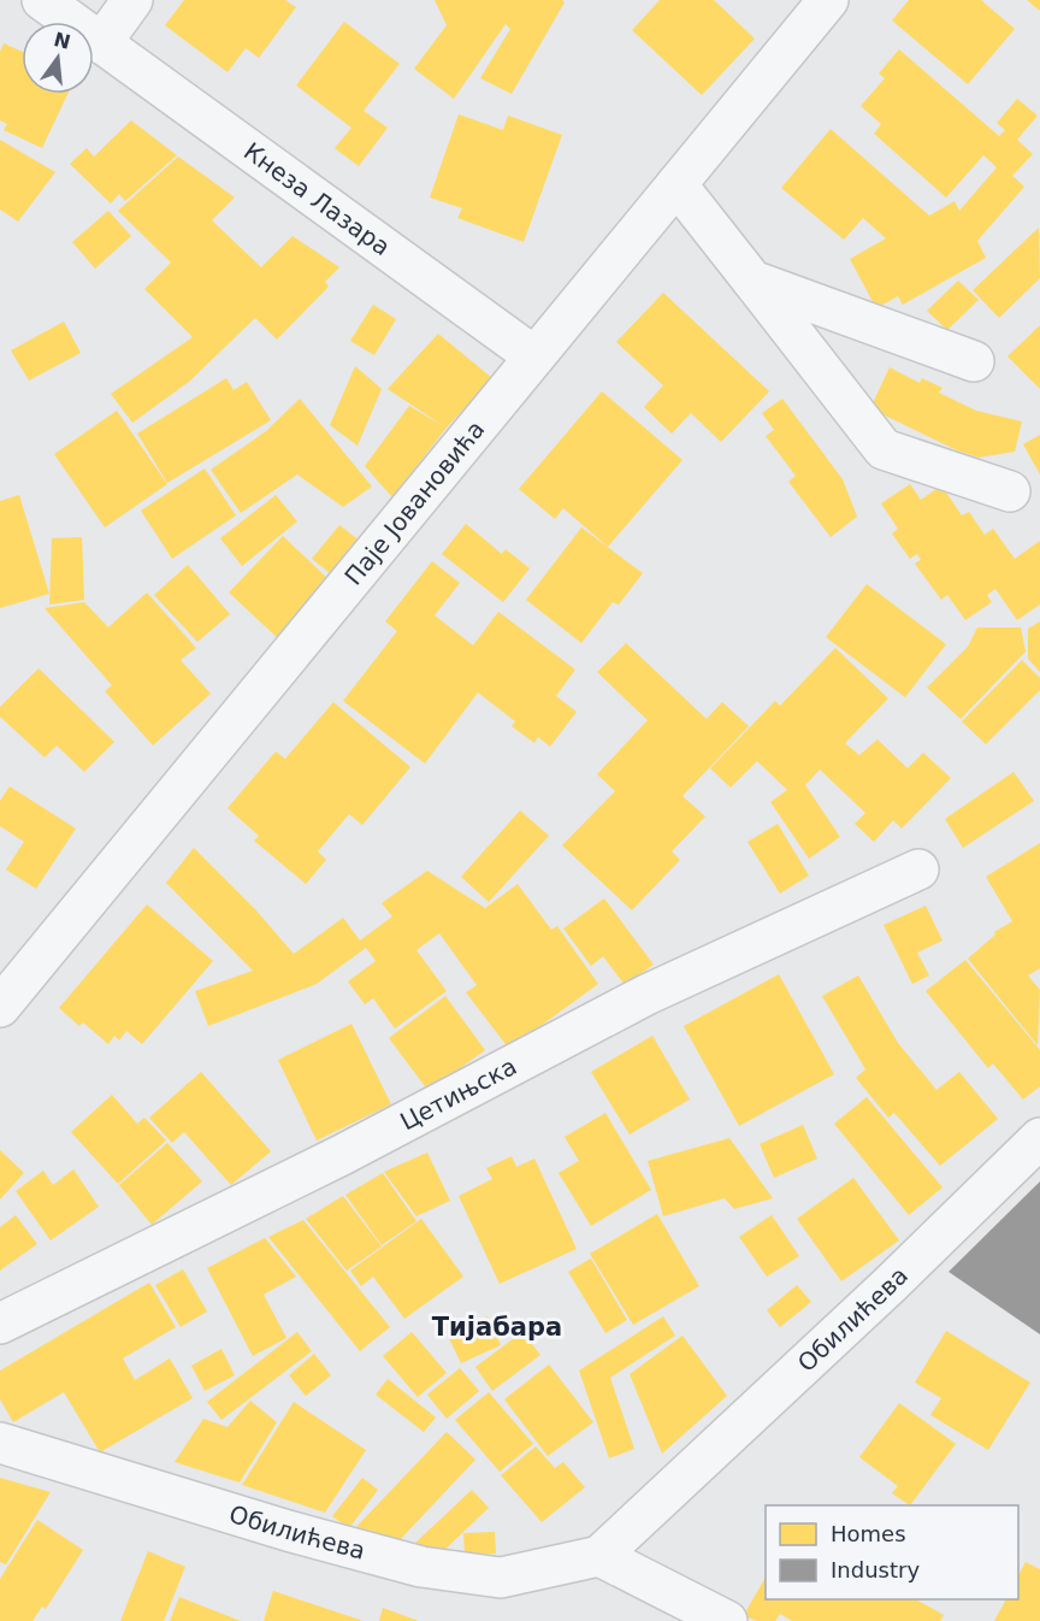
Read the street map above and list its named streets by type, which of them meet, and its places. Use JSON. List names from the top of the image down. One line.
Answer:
{"streets":{"street":["Кнеза Лазара","Паје Јовановића","Цетињска","Обилићева"]},"crossings":[["Кнеза Лазара","Паје Јовановића"]],"districts":["Тијабара"],"legend":["Homes","Industry"],"north":"top"}
